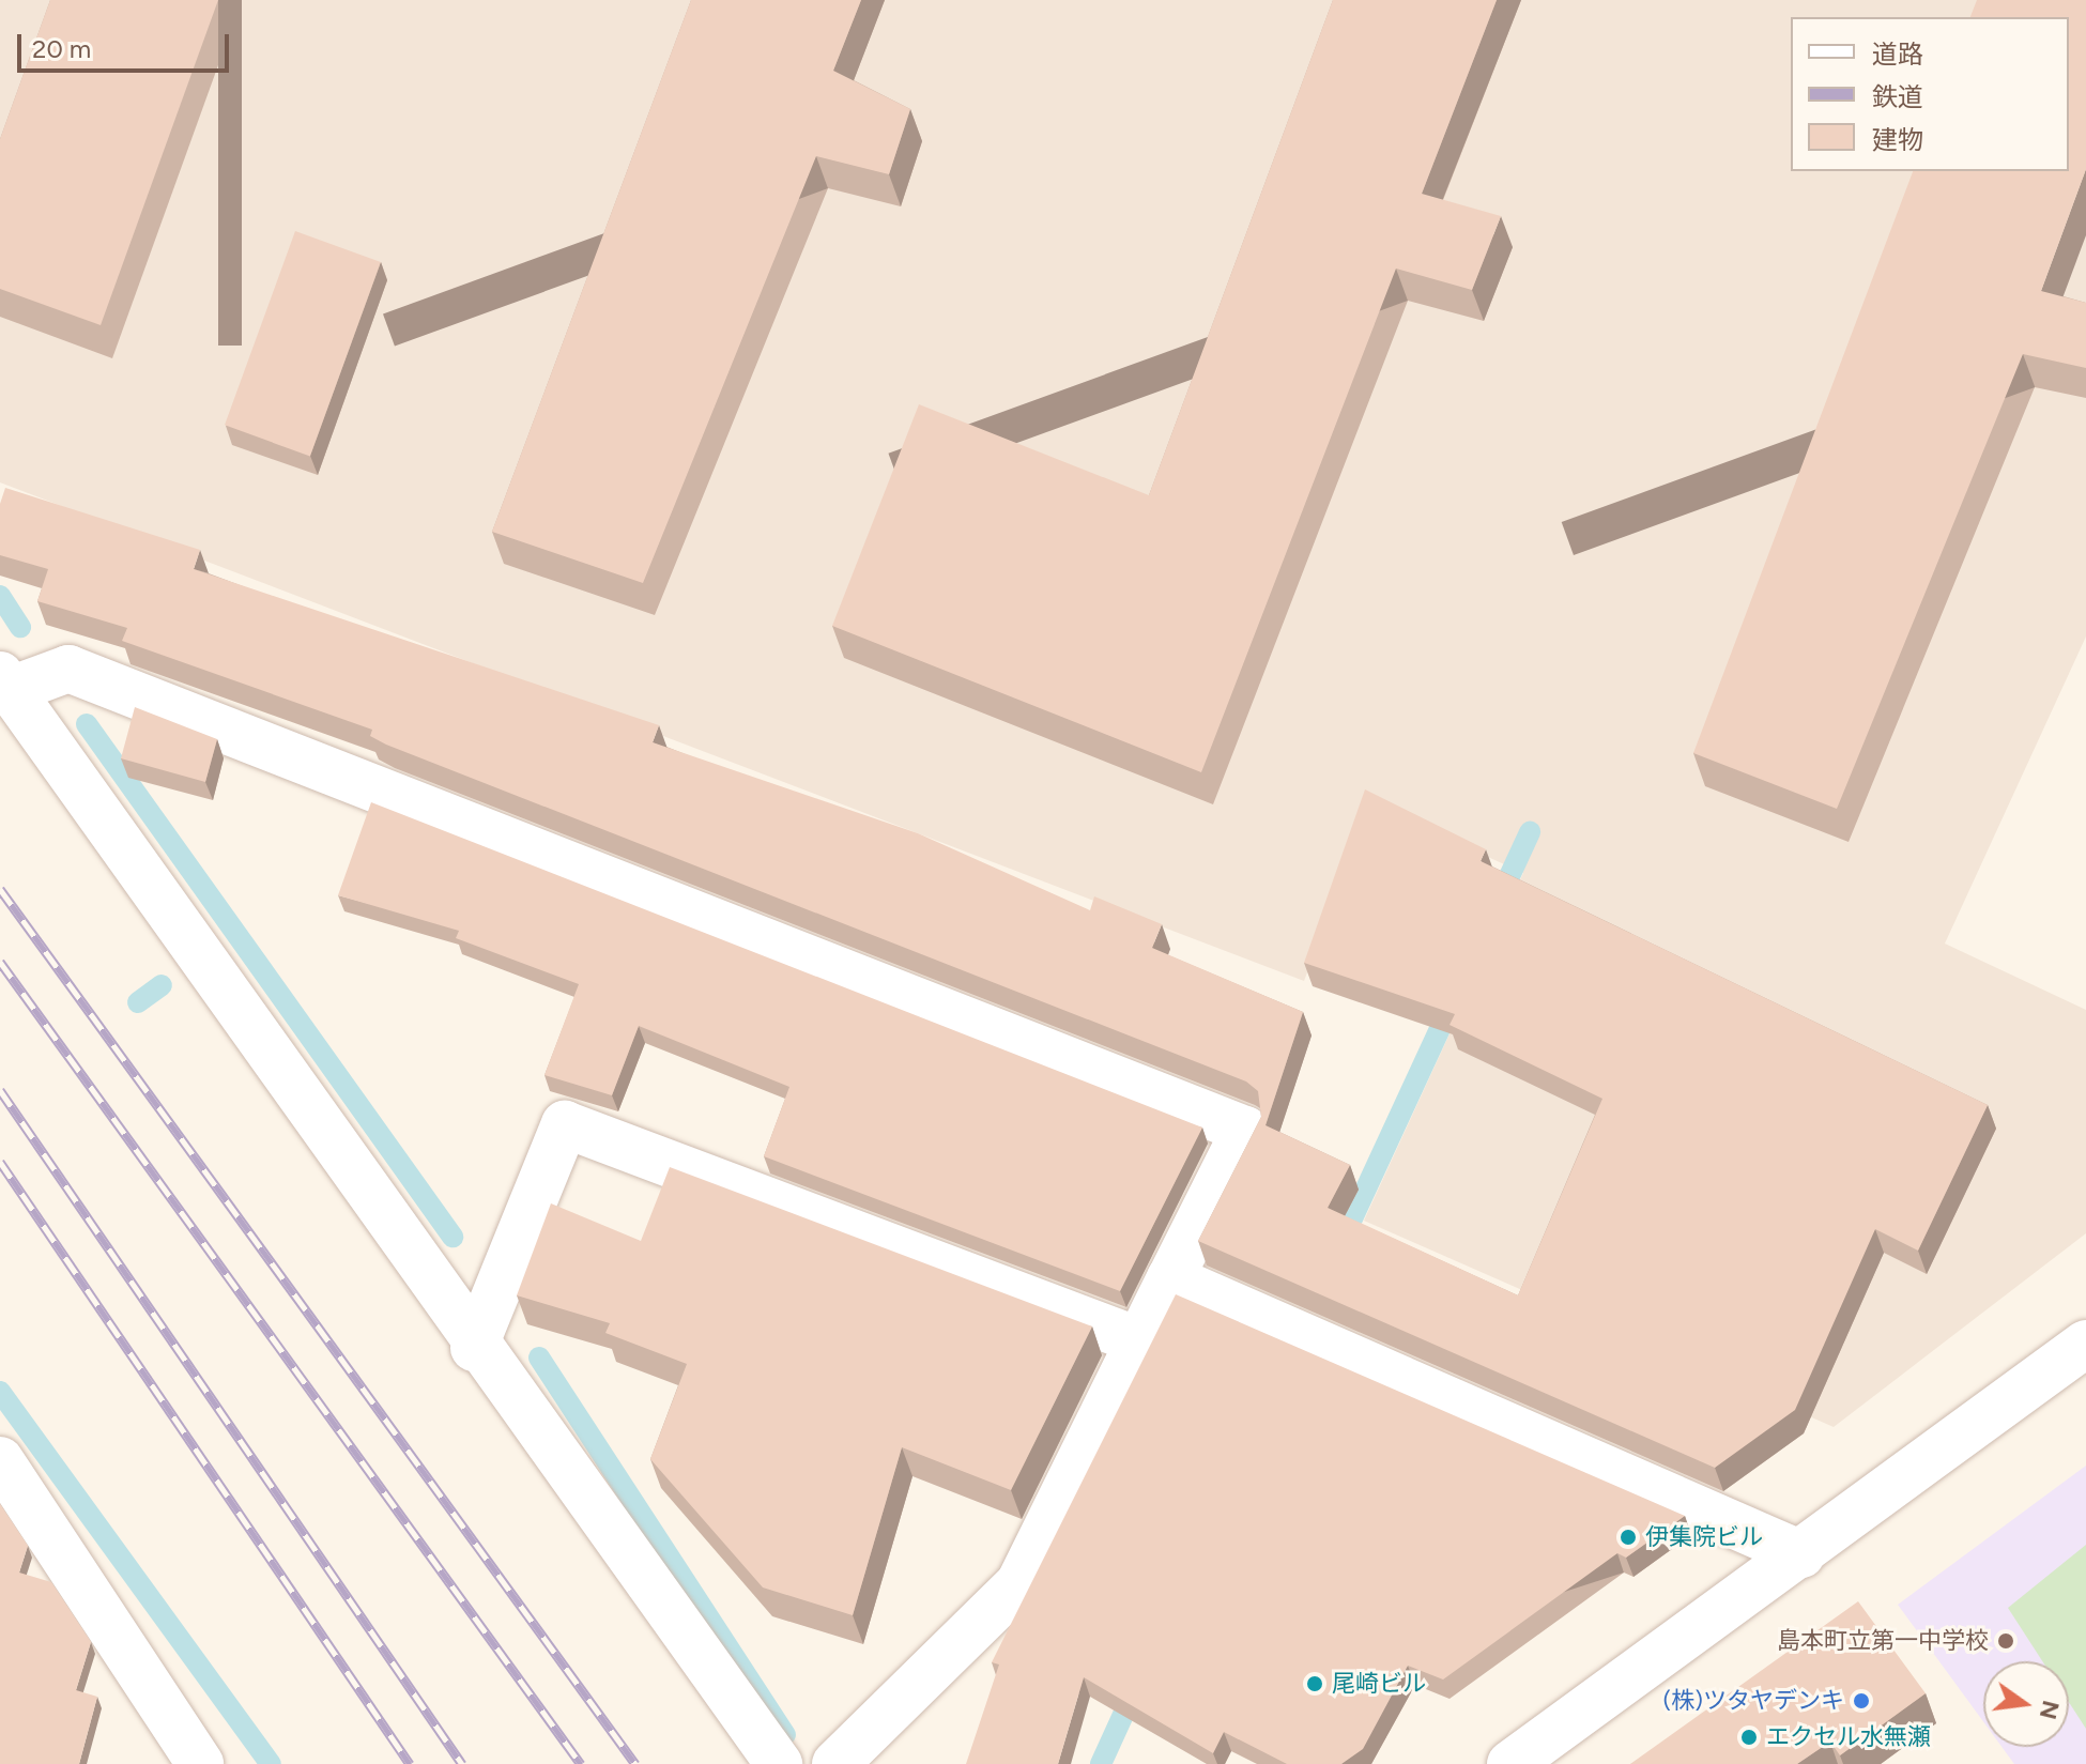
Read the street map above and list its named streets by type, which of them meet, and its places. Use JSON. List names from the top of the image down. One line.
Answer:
{"places":["伊集院ビル","島本町立第一中学校","尾崎ビル","(株)ツタヤデンキ","エクセル水無瀬"],"legend":["道路","鉄道","建物"],"scale_bar":"20 m","north":"right"}
